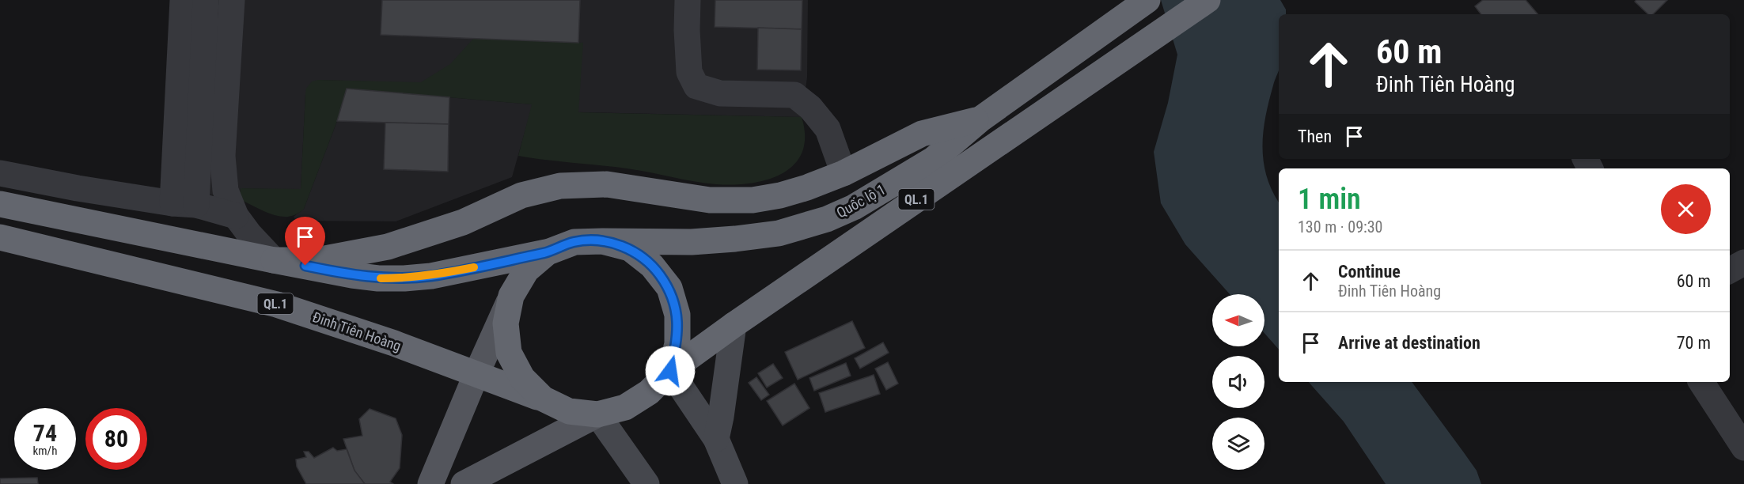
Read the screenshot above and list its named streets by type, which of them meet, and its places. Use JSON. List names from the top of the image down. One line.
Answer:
{"streets":{"highway":["QL.1","Quốc lộ 1","Đinh Tiên Hoàng"]},"crossings":[["QL.1","Quốc lộ 1"],["QL.1","Đinh Tiên Hoàng"]],"north":"left","page":{"turn":["60 m","Đinh Tiên Hoàng"],"then":"Then","heading":["1 min","130 m · 09:30"],"list":[{"name":"Continue","note":"Đinh Tiên Hoàng","value":"60 m"},{"name":"Arrive at destination","value":"70 m"}],"speed":"74 km/h","limit":"80"}}
